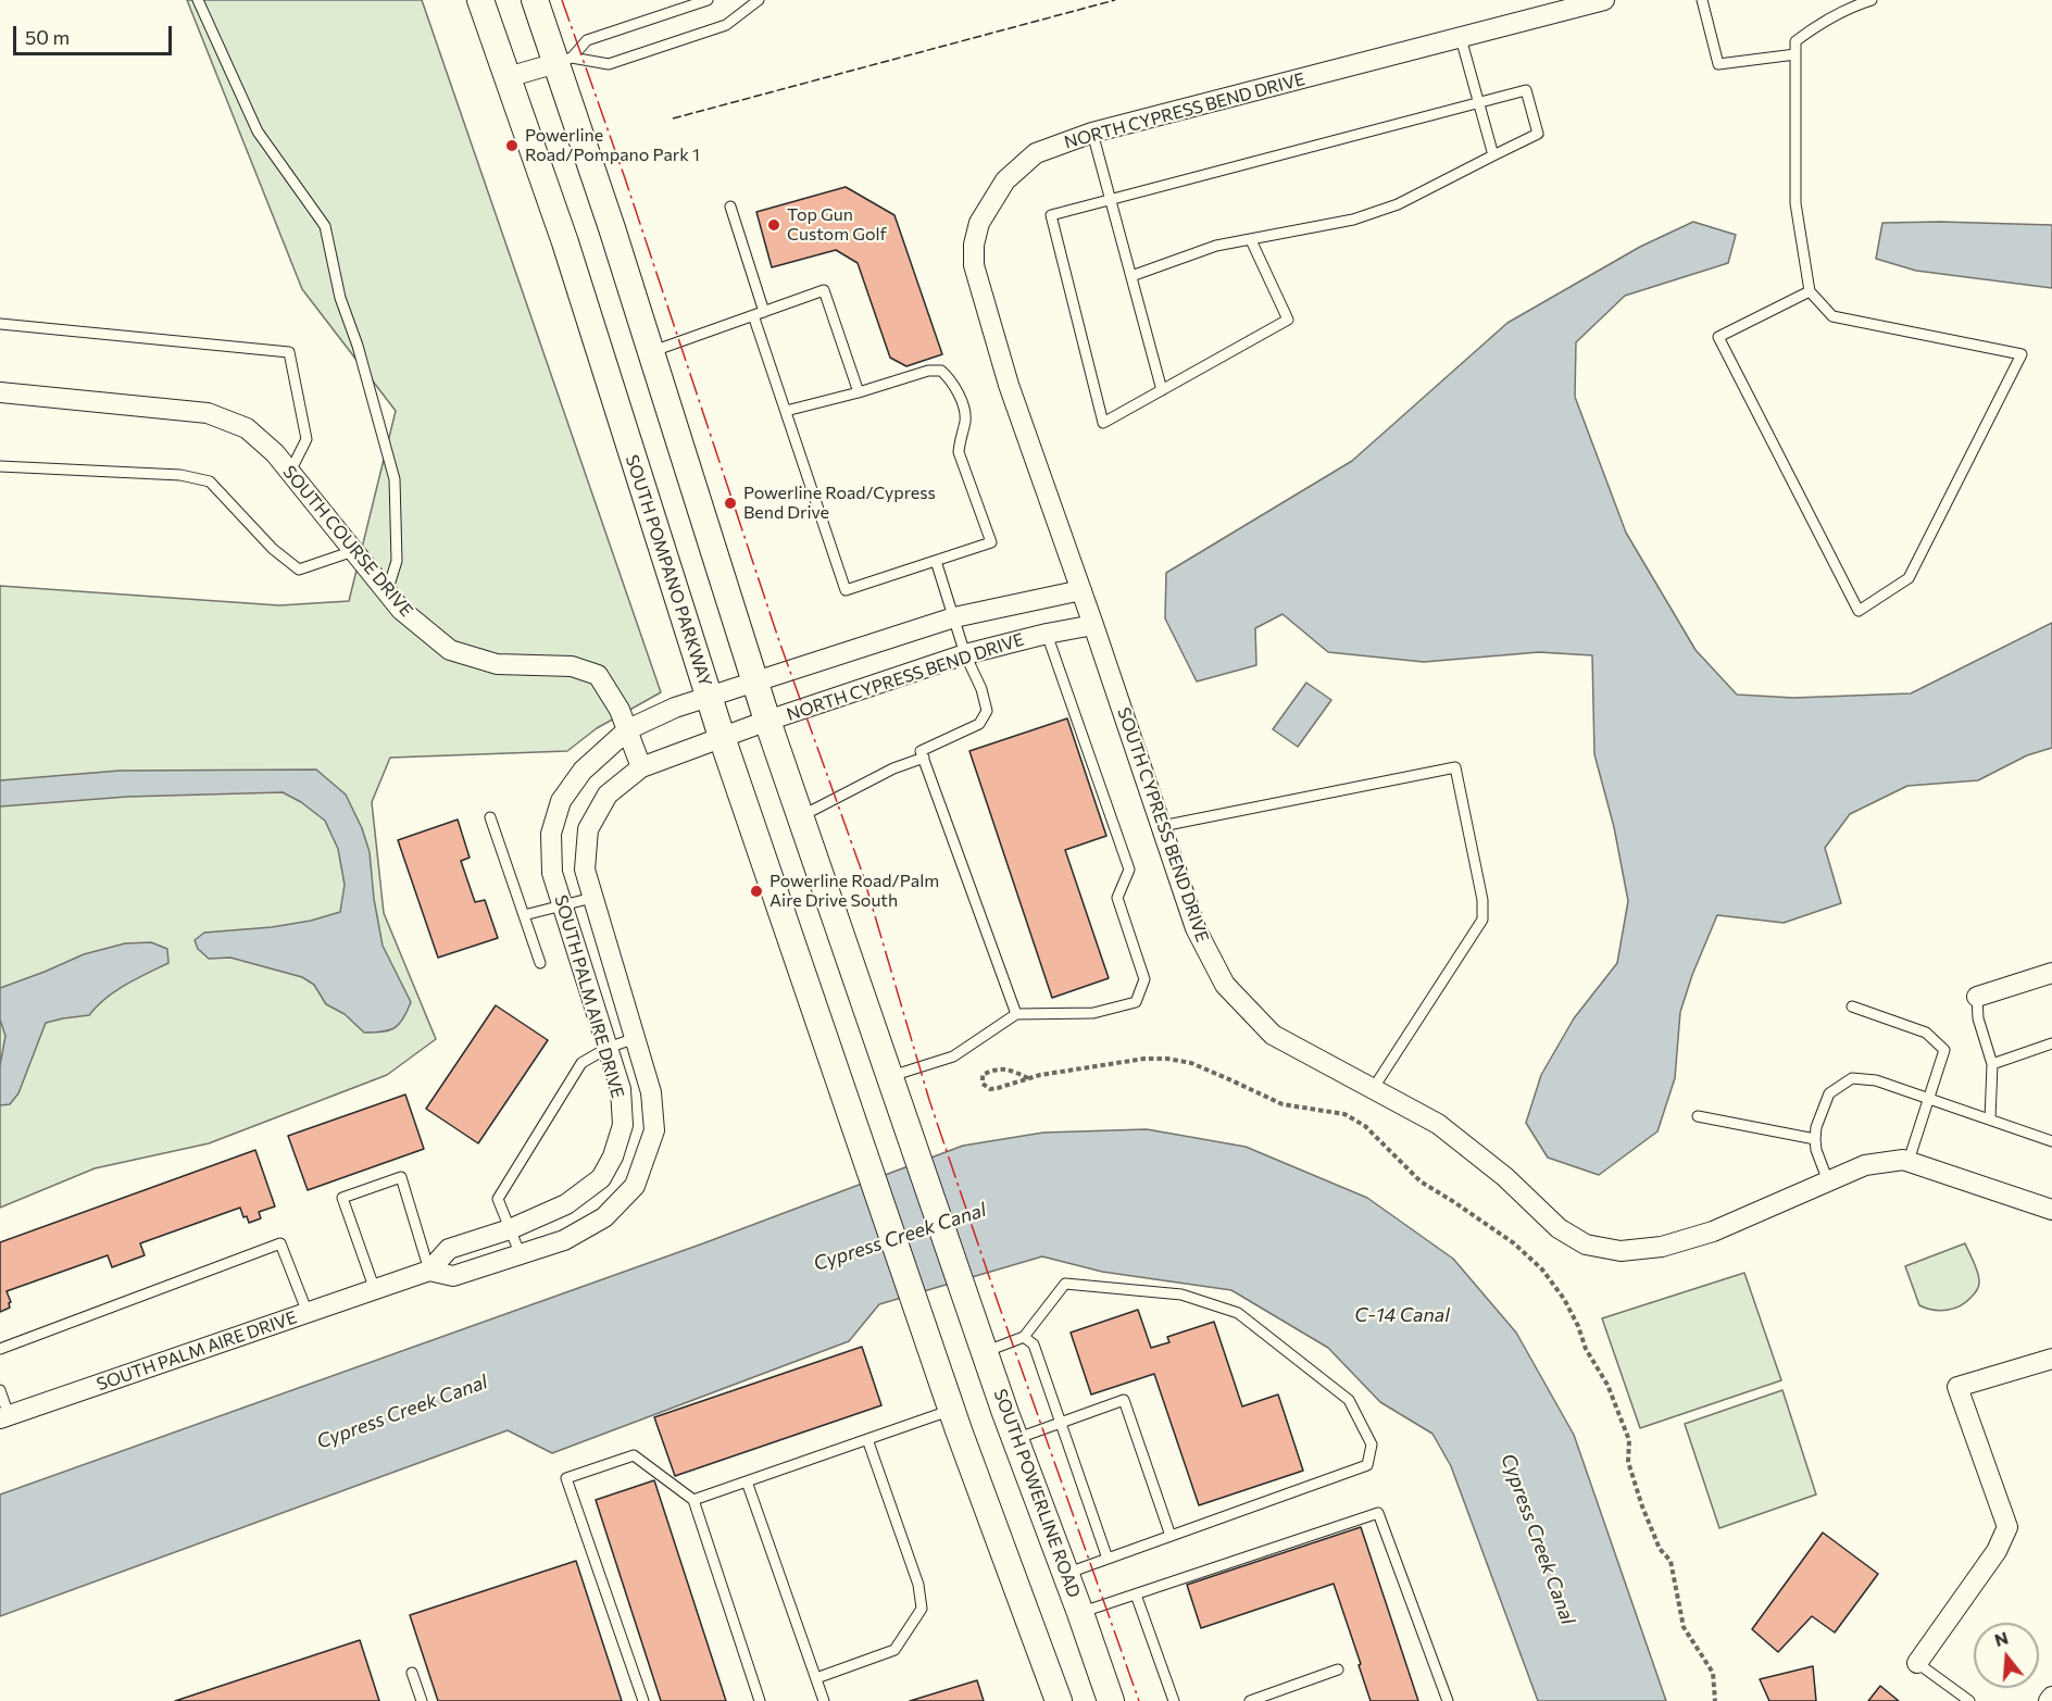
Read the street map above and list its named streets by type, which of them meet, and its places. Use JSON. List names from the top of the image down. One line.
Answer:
{"streets":{"main road":["SOUTH POMPANO PARKWAY","SOUTH POWERLINE ROAD"],"street":["NORTH CYPRESS BEND DRIVE","SOUTH COURSE DRIVE","SOUTH CYPRESS BEND DRIVE","SOUTH PALM AIRE DRIVE"]},"crossings":[["NORTH CYPRESS BEND DRIVE","SOUTH POMPANO PARKWAY"],["NORTH CYPRESS BEND DRIVE","SOUTH CYPRESS BEND DRIVE"],["NORTH CYPRESS BEND DRIVE","SOUTH PALM AIRE DRIVE"],["SOUTH COURSE DRIVE","SOUTH PALM AIRE DRIVE"],["SOUTH POMPANO PARKWAY","SOUTH PALM AIRE DRIVE"]],"water":["Cypress Creek Canal","C-14 Canal"],"places":["Powerline Road/Pompano Park 1","Top Gun Custom Golf","Powerline Road/Cypress Bend Drive","Powerline Road/Palm Aire Drive South"],"scale_bar":"50 m","north":"top"}
